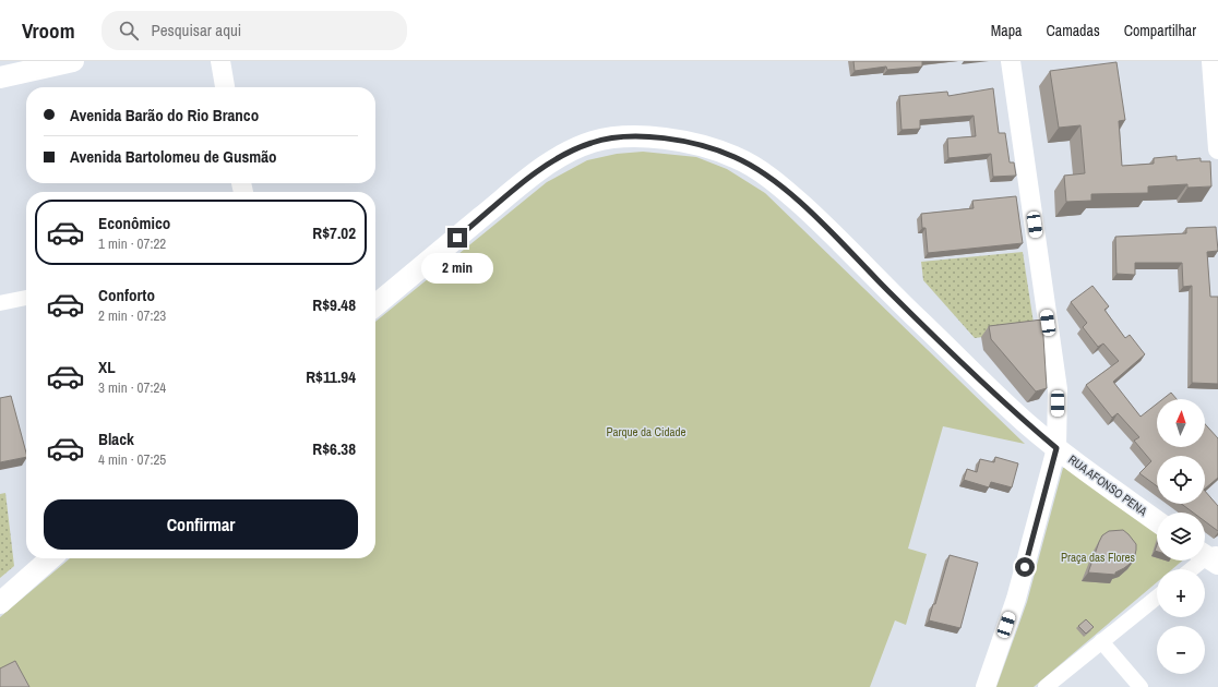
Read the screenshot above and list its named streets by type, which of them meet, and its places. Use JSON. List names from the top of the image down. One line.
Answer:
{"streets":{"main road":["RUA AFONSO PENA"]},"parks":["Parque da Cidade","Praça das Flores"],"north":"top","page":{"header":"Vroom","search":"Pesquisar aqui","nav":["Mapa","Camadas","Compartilhar"],"banner":["Avenida Barão do Rio Branco","Avenida Bartolomeu de Gusmão"],"list":[{"name":"Econômico","note":"1 min · 07:22","value":"R$7.02"},{"name":"Conforto","note":"2 min · 07:23","value":"R$9.48"},{"name":"XL","note":"3 min · 07:24","value":"R$11.94"},{"name":"Black","note":"4 min · 07:25","value":"R$6.38"}],"bubble":"2 min","map_buttons":["+","−"],"buttons":"Confirmar"}}
